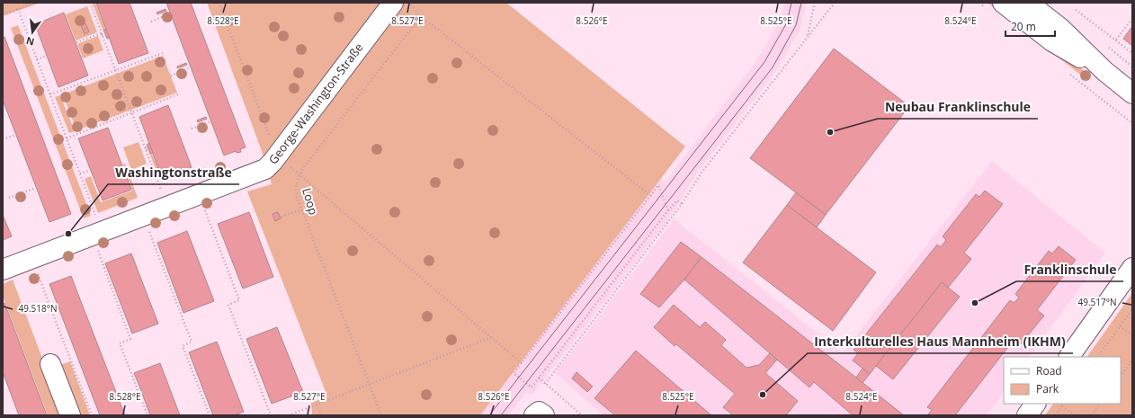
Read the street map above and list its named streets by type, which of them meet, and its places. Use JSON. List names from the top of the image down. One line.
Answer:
{"streets":{"street":["George-Washington-Straße"],"path":["Loop"]},"places":["Neubau Franklinschule","Washingtonstraße","Franklinschule","Interkulturelles Haus Mannheim (IKHM)"],"legend":["Road","Park"],"scale_bar":"20 m","north":"bottom","coordinates":["8.528°E","8.527°E","8.526°E","8.525°E","8.524°E","49.517°N","49.518°N"]}
